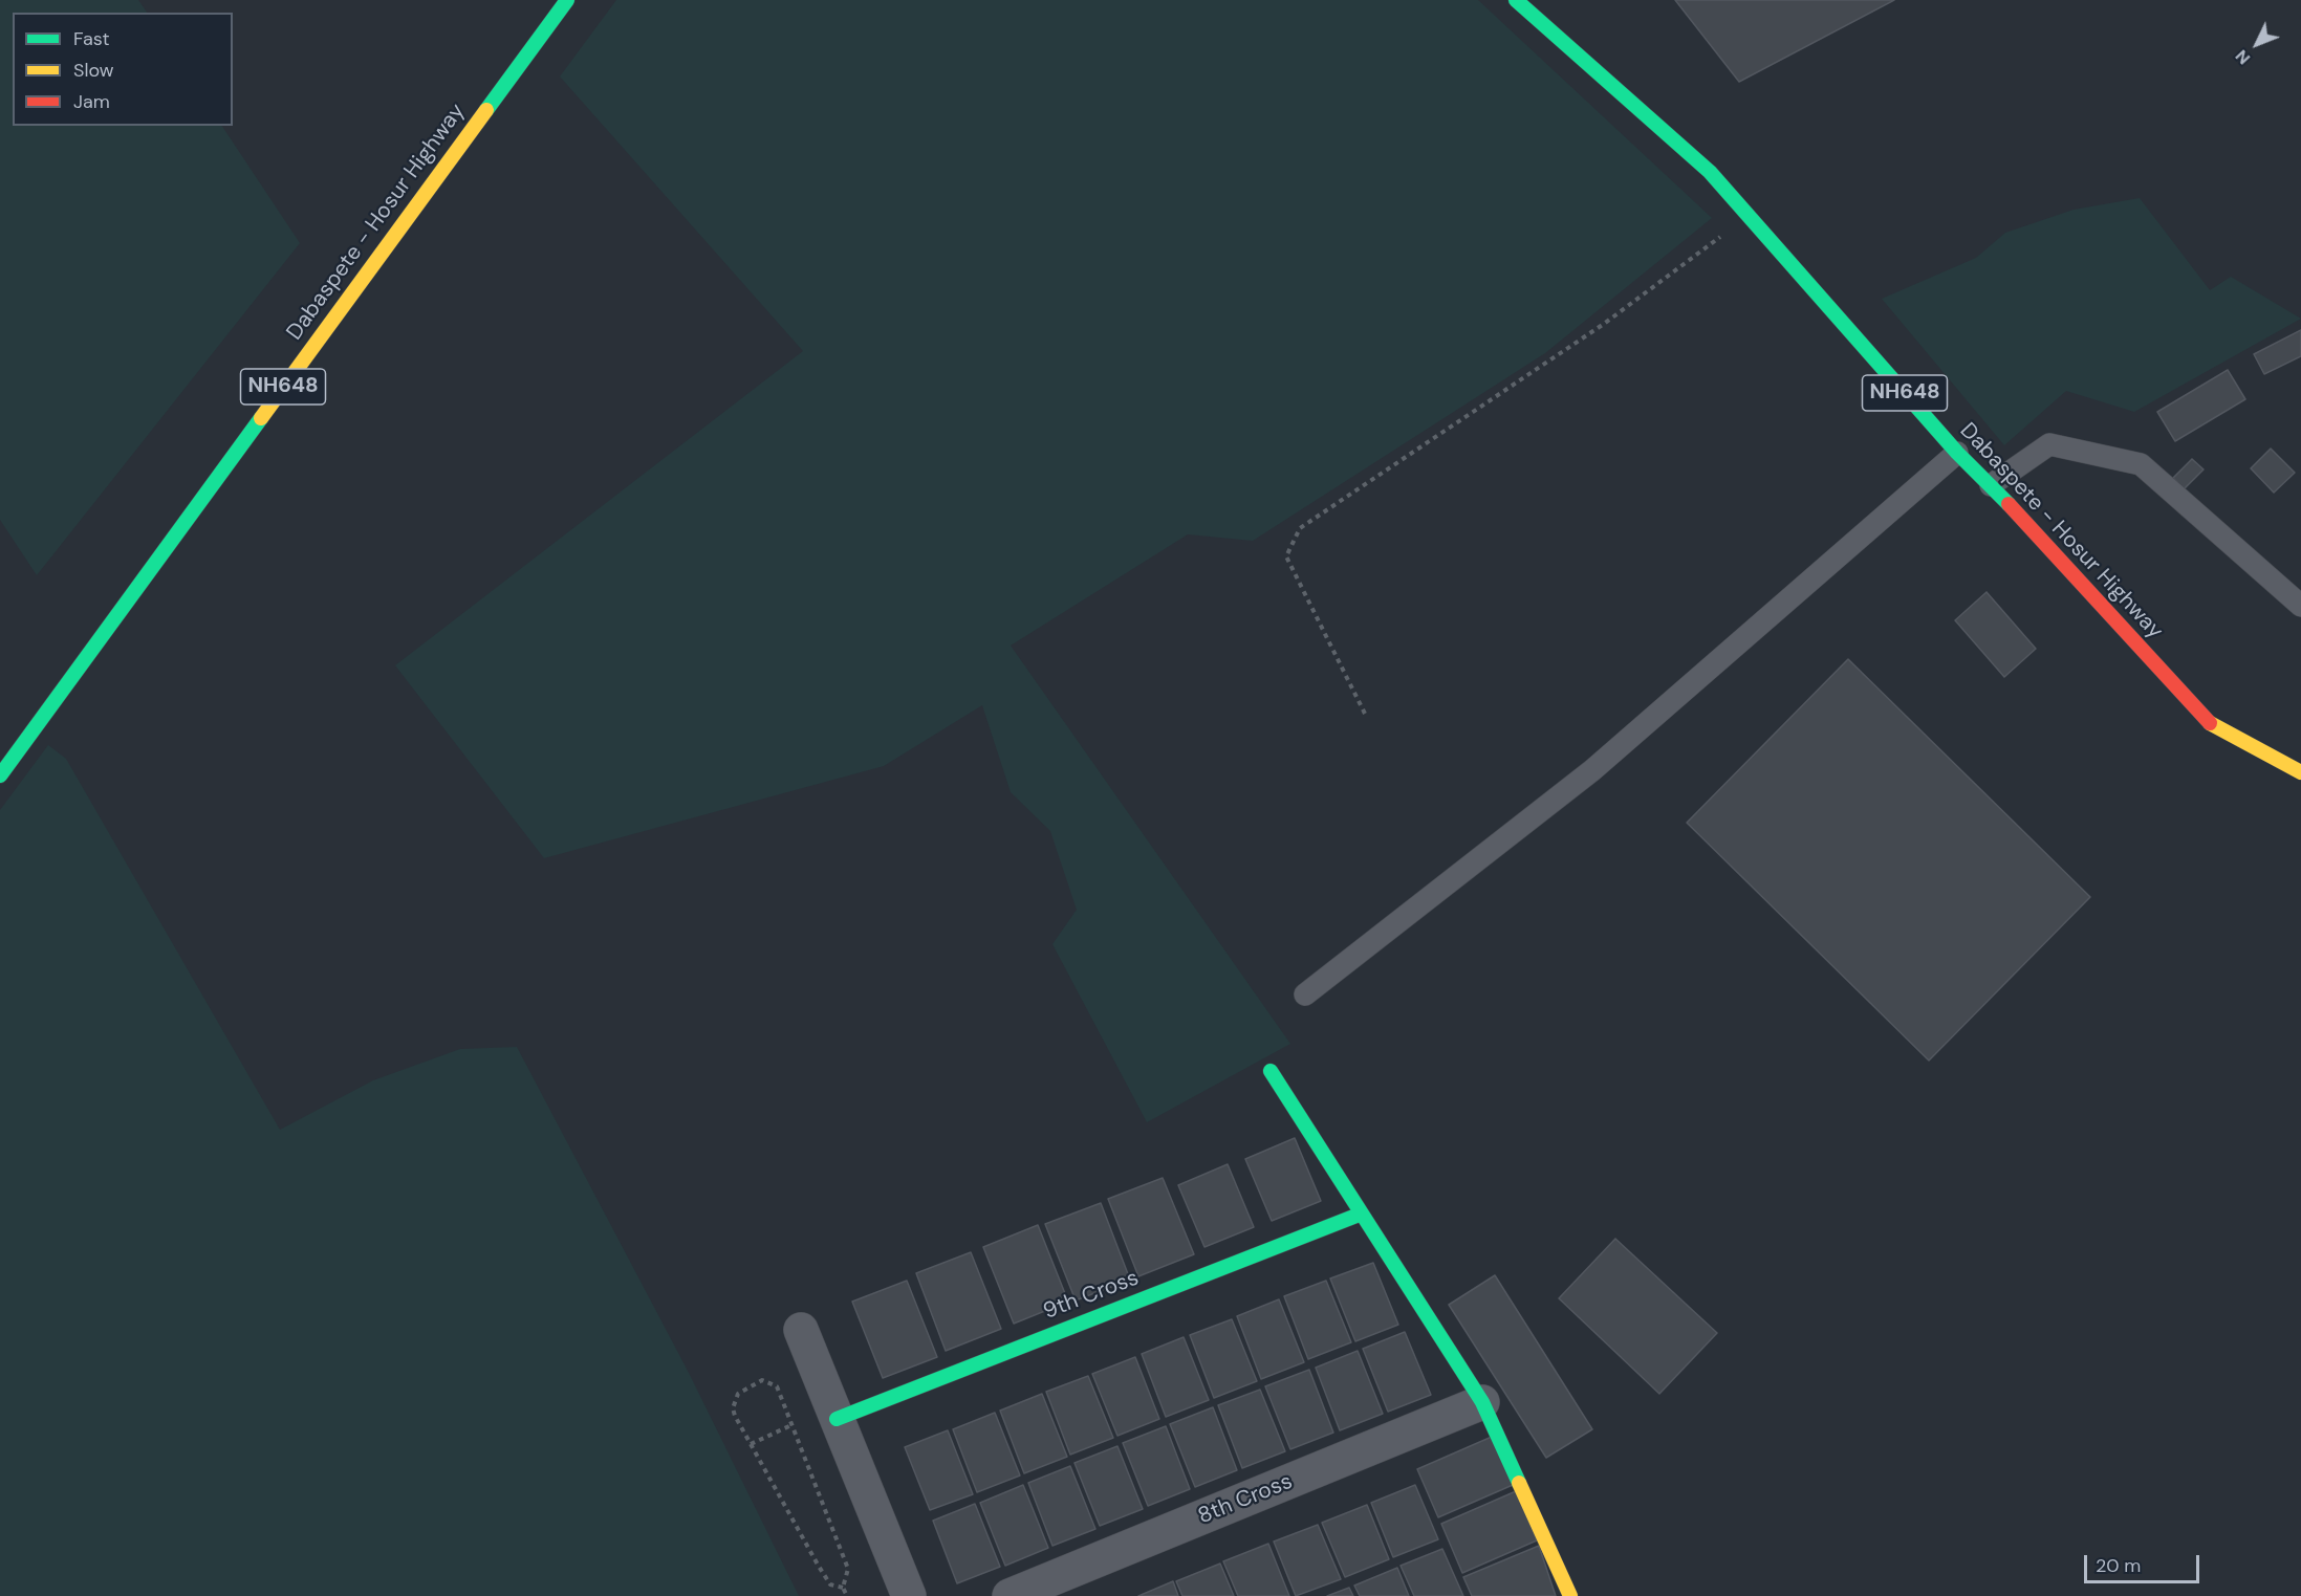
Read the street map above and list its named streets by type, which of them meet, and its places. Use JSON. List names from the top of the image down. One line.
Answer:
{"streets":{"main road":["Dabaspete - Hosur Highway","NH648","9th Cross"],"street":["8th Cross"]},"legend":["Fast","Slow","Jam"],"scale_bar":"20 m","north":"bottom left"}
